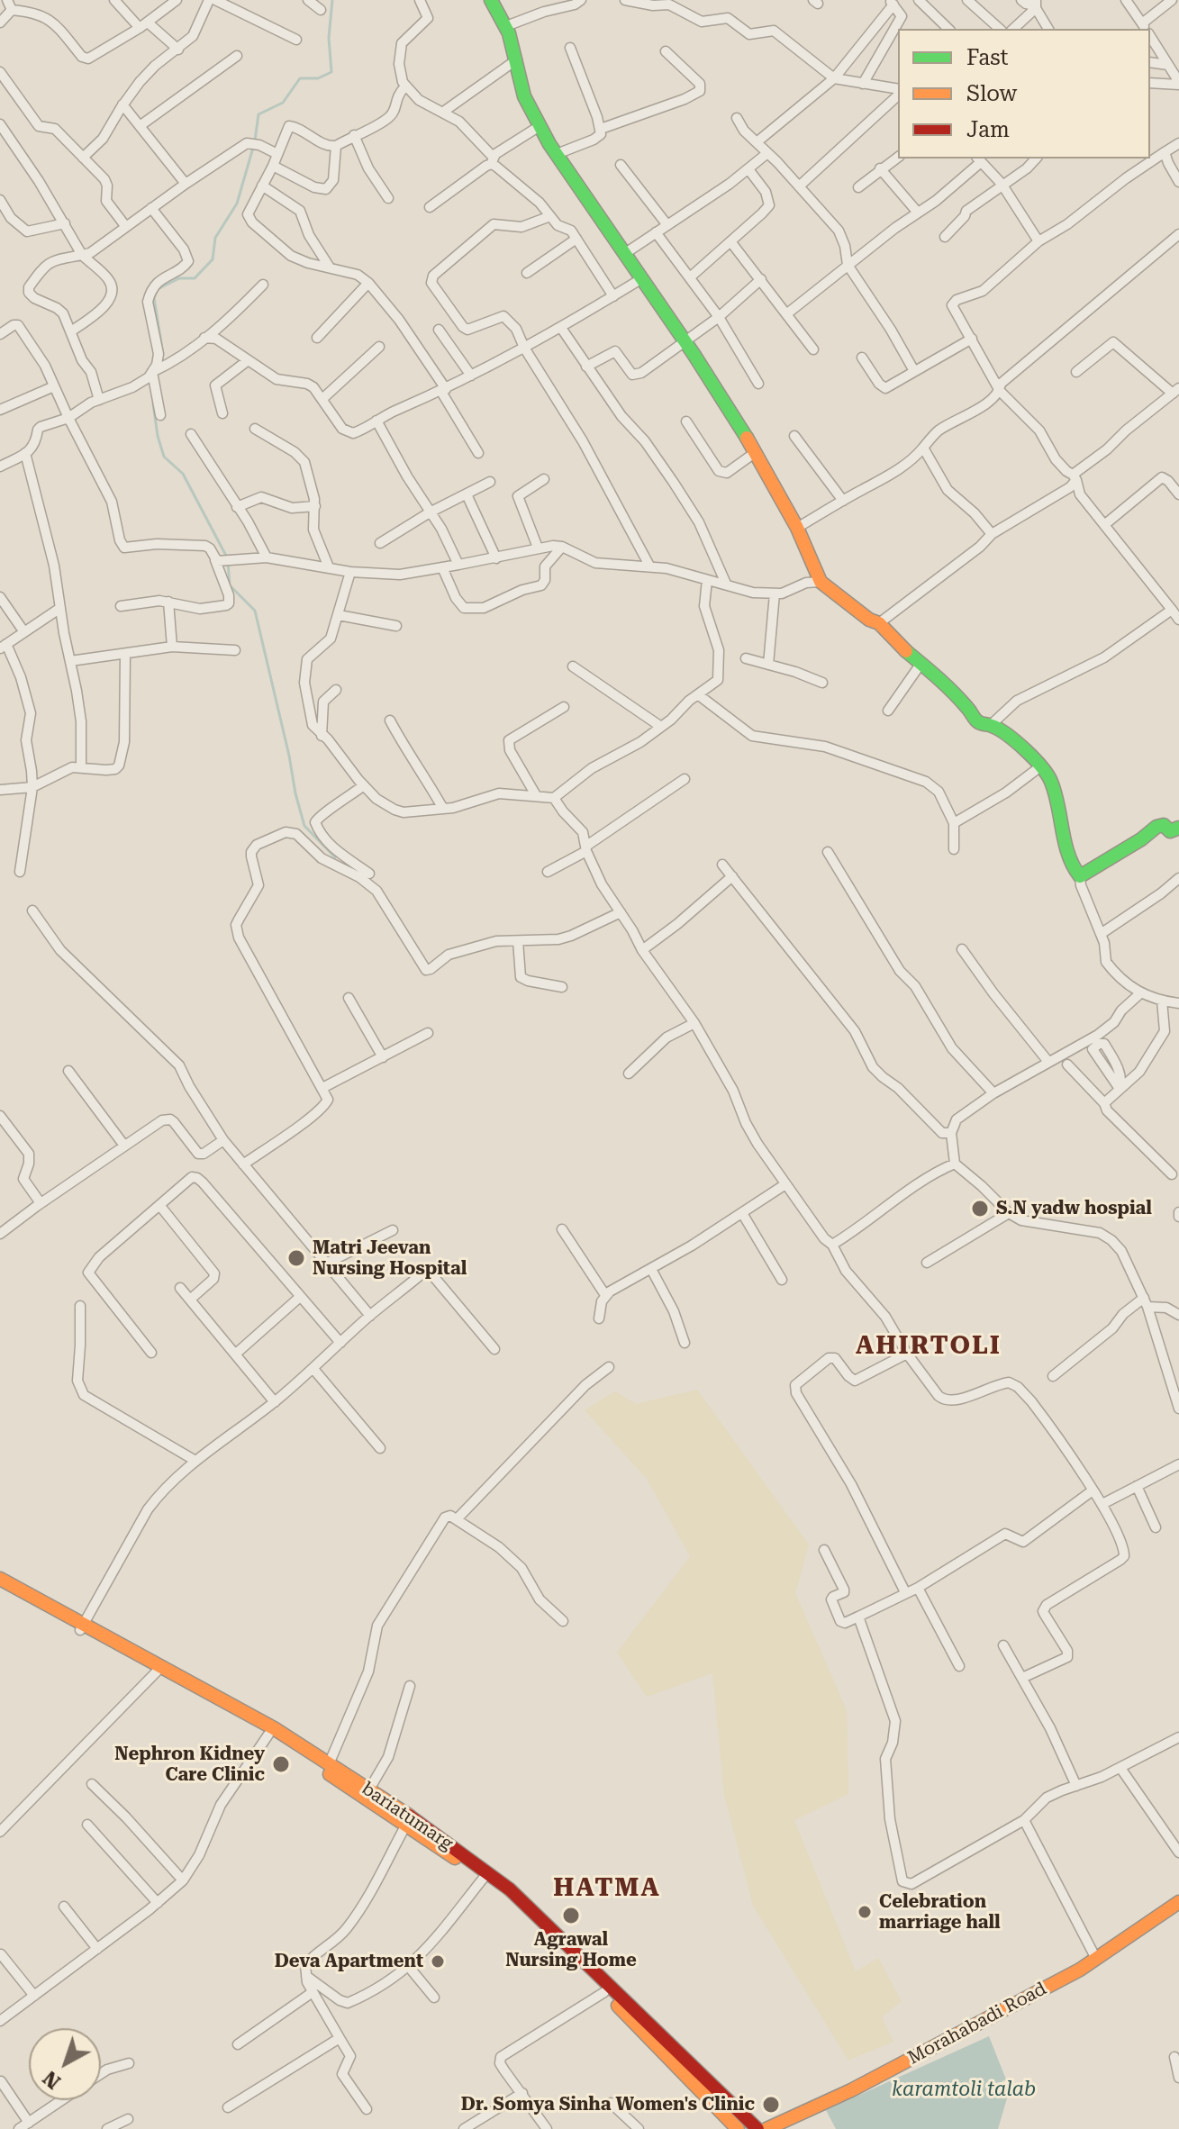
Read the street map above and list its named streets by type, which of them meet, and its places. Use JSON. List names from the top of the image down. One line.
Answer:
{"streets":{"main road":["bariatumarg","Morahabadi Road"]},"districts":["AHIRTOLI","HATMA"],"water":["karamtoli talab"],"places":["S.N yadw hospial","Matri Jeevan Nursing Hospital","Nephron Kidney Care Clinic","Celebration marriage hall","Agrawal Nursing Home","Deva Apartment","Dr. Somya Sinha Women's Clinic"],"legend":["Fast","Slow","Jam"],"north":"bottom left"}
